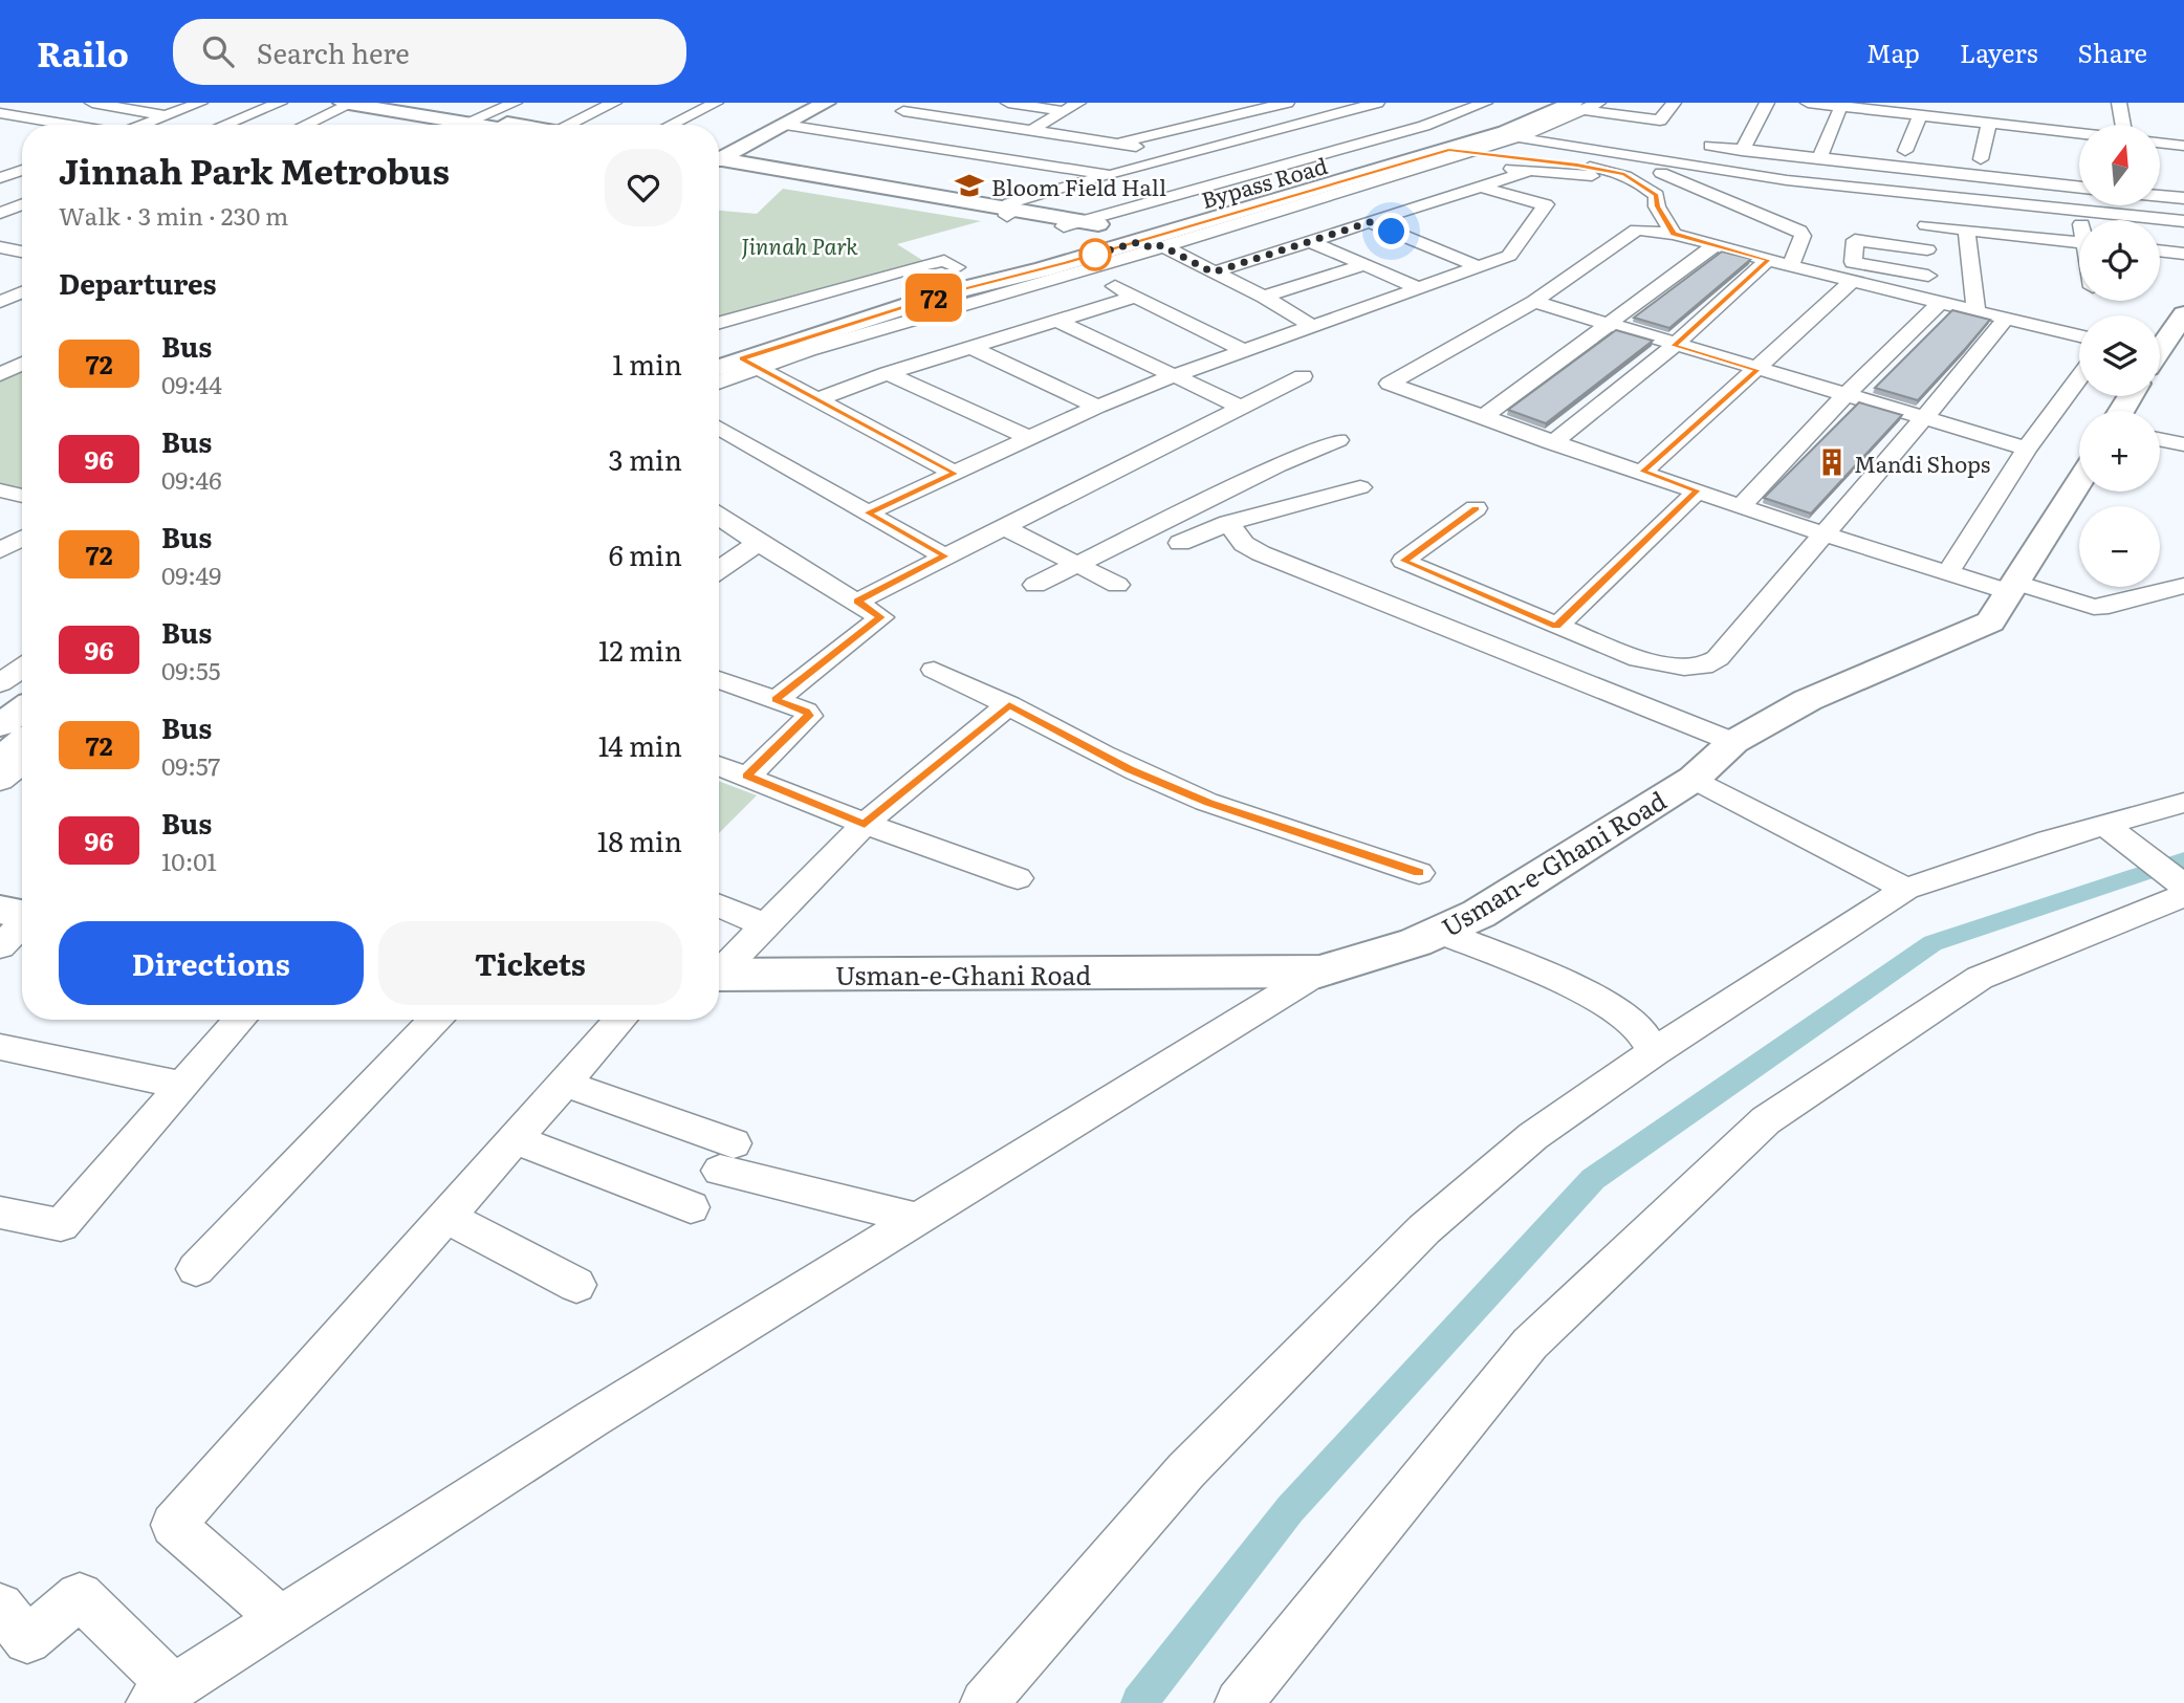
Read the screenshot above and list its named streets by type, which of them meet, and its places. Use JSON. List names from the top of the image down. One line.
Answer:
{"streets":{"main road":["Bypass Road","Usman-e-Ghani Road"]},"parks":["Jinnah Park"],"places":{"school or university":["Bloom Field Hall"],"building":["Mandi Shops"]},"lines":["bus line 72"],"north":"top","page":{"header":"Railo","search":"Search here","nav":["Map","Layers","Share"],"on_map":"72","map_buttons":["+","−"],"heading":[["Jinnah Park Metrobus","Walk · 3 min · 230 m"],"Departures"],"list":[{"mark":"72","name":"Bus","note":"09:44","value":"1 min"},{"mark":"96","name":"Bus","note":"09:46","value":"3 min"},{"mark":"72","name":"Bus","note":"09:49","value":"6 min"},{"mark":"96","name":"Bus","note":"09:55","value":"12 min"},{"mark":"72","name":"Bus","note":"09:57","value":"14 min"},{"mark":"96","name":"Bus","note":"10:01","value":"18 min"}],"buttons":["Directions","Tickets"]}}
